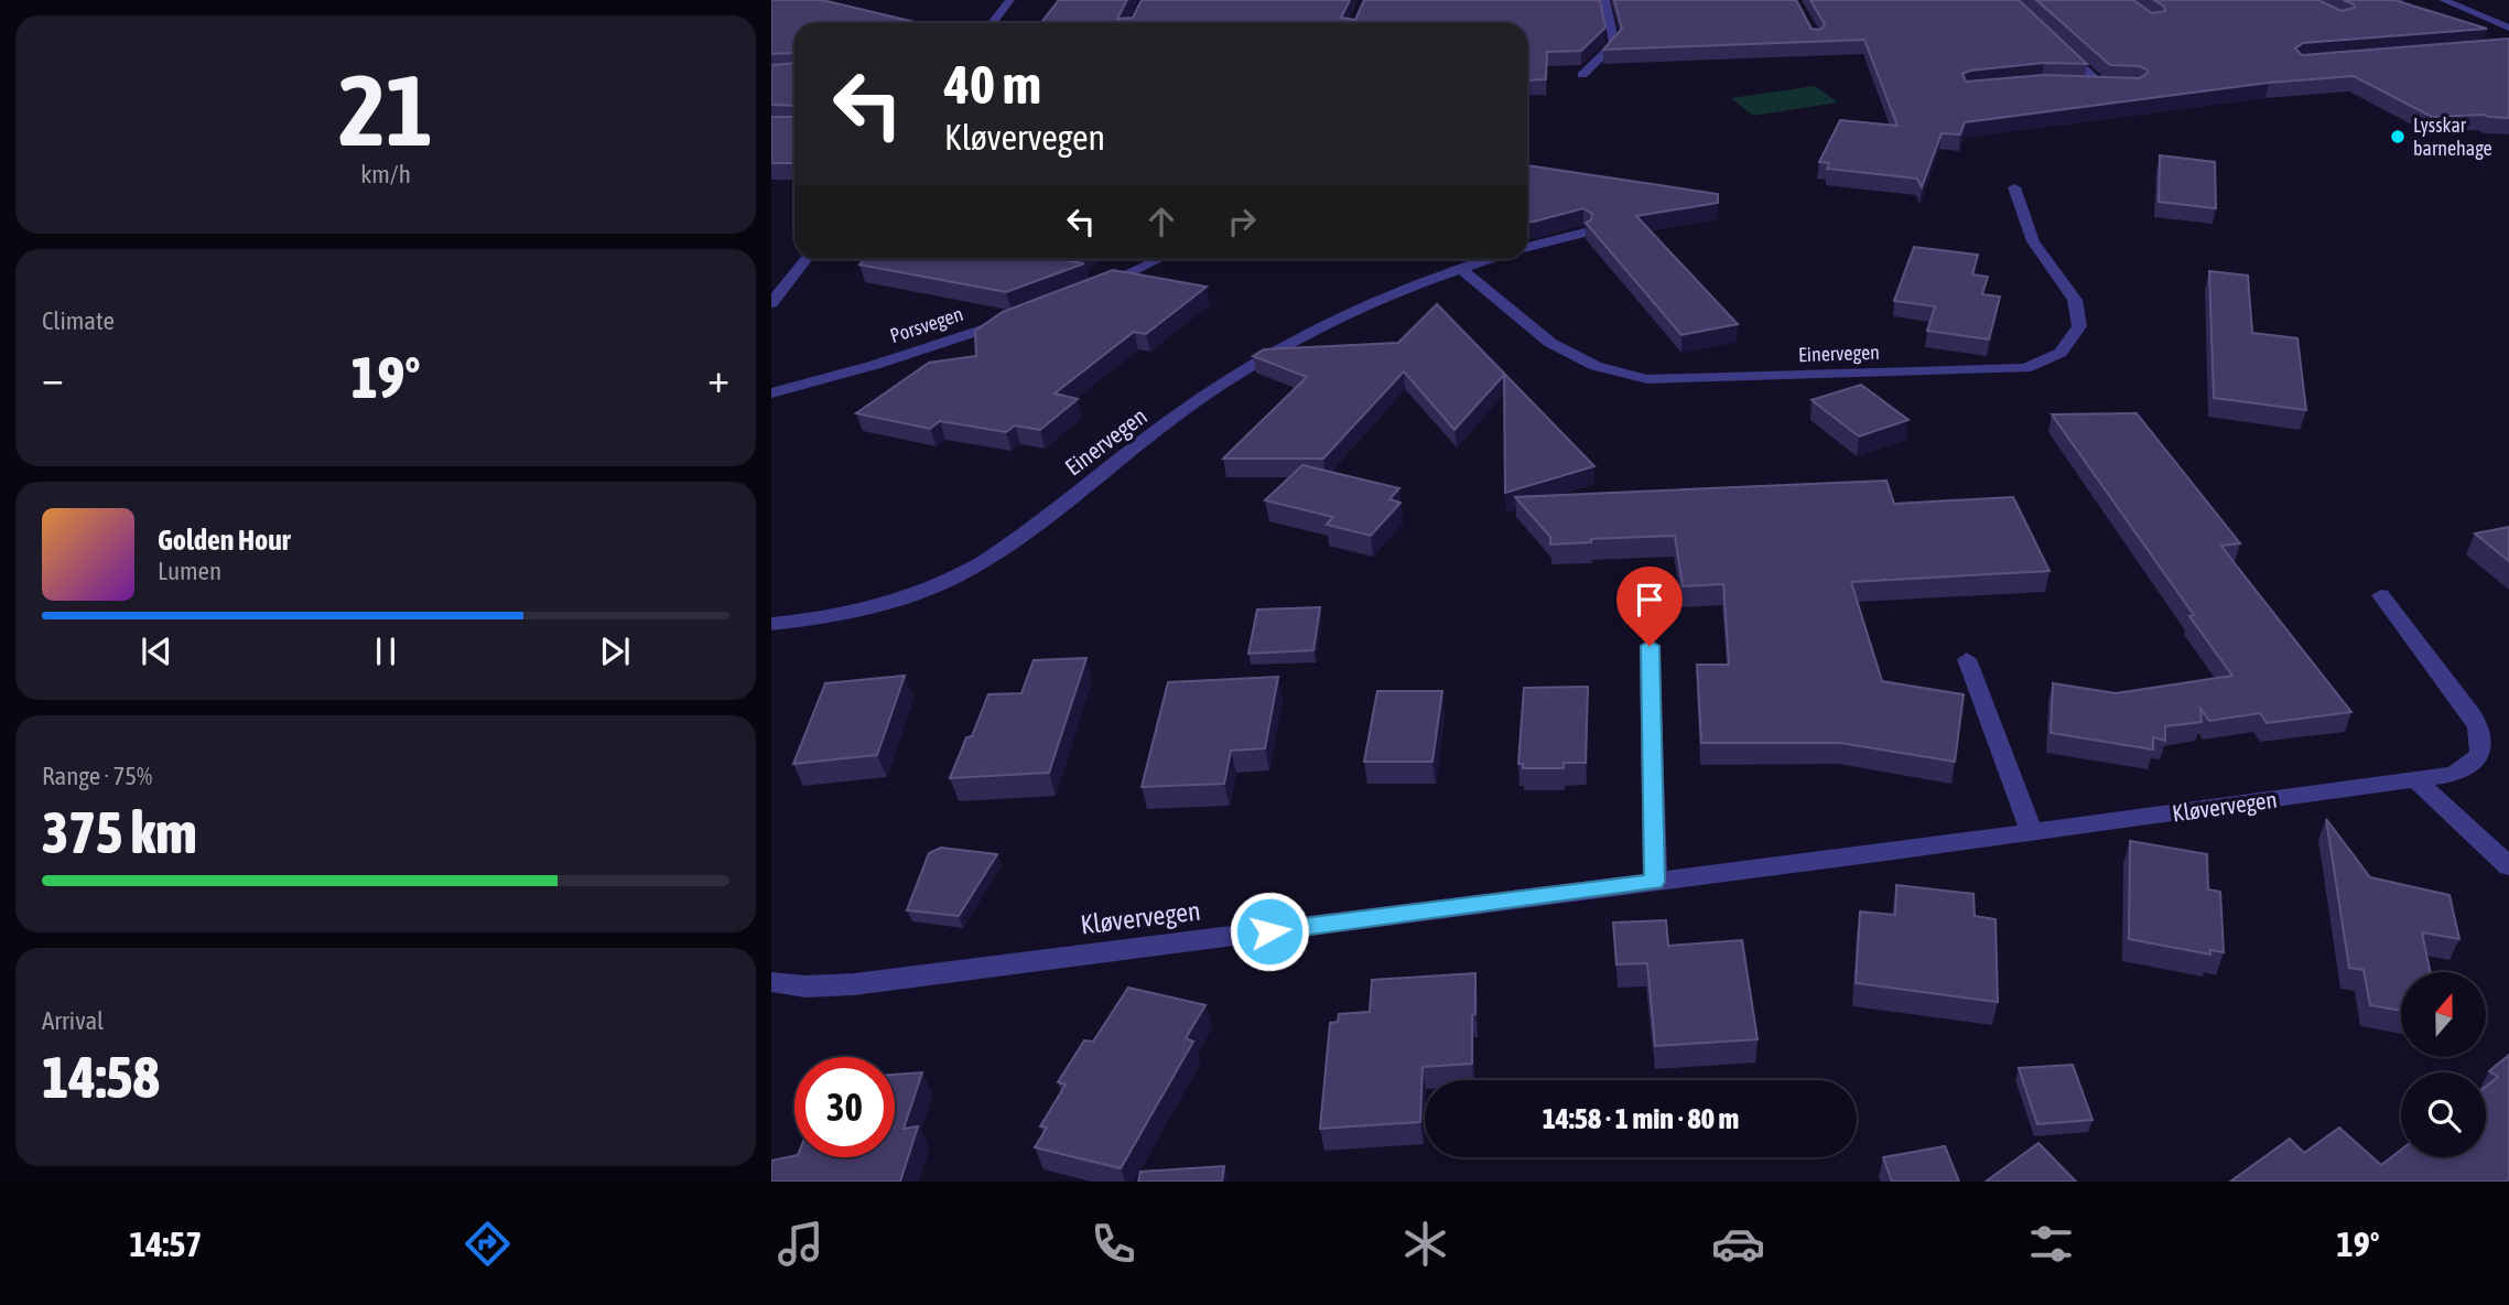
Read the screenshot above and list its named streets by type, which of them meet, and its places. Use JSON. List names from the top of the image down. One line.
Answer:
{"streets":{"street":["Porsvegen","Einervegen","Kløvervegen"]},"places":["Lysskar barnehage"],"north":"top","page":{"tile":[["21","km/h"],"Climate",["Range · 75%","375 km"],["Arrival","14:58"]],"turn":["40 m","Kløvervegen"],"heat":["−","19°","+"],"song":["Golden Hour","Lumen"],"limit":"30","trip":"14:58 · 1 min · 80 m","tabs":["14:57","19°"]}}
